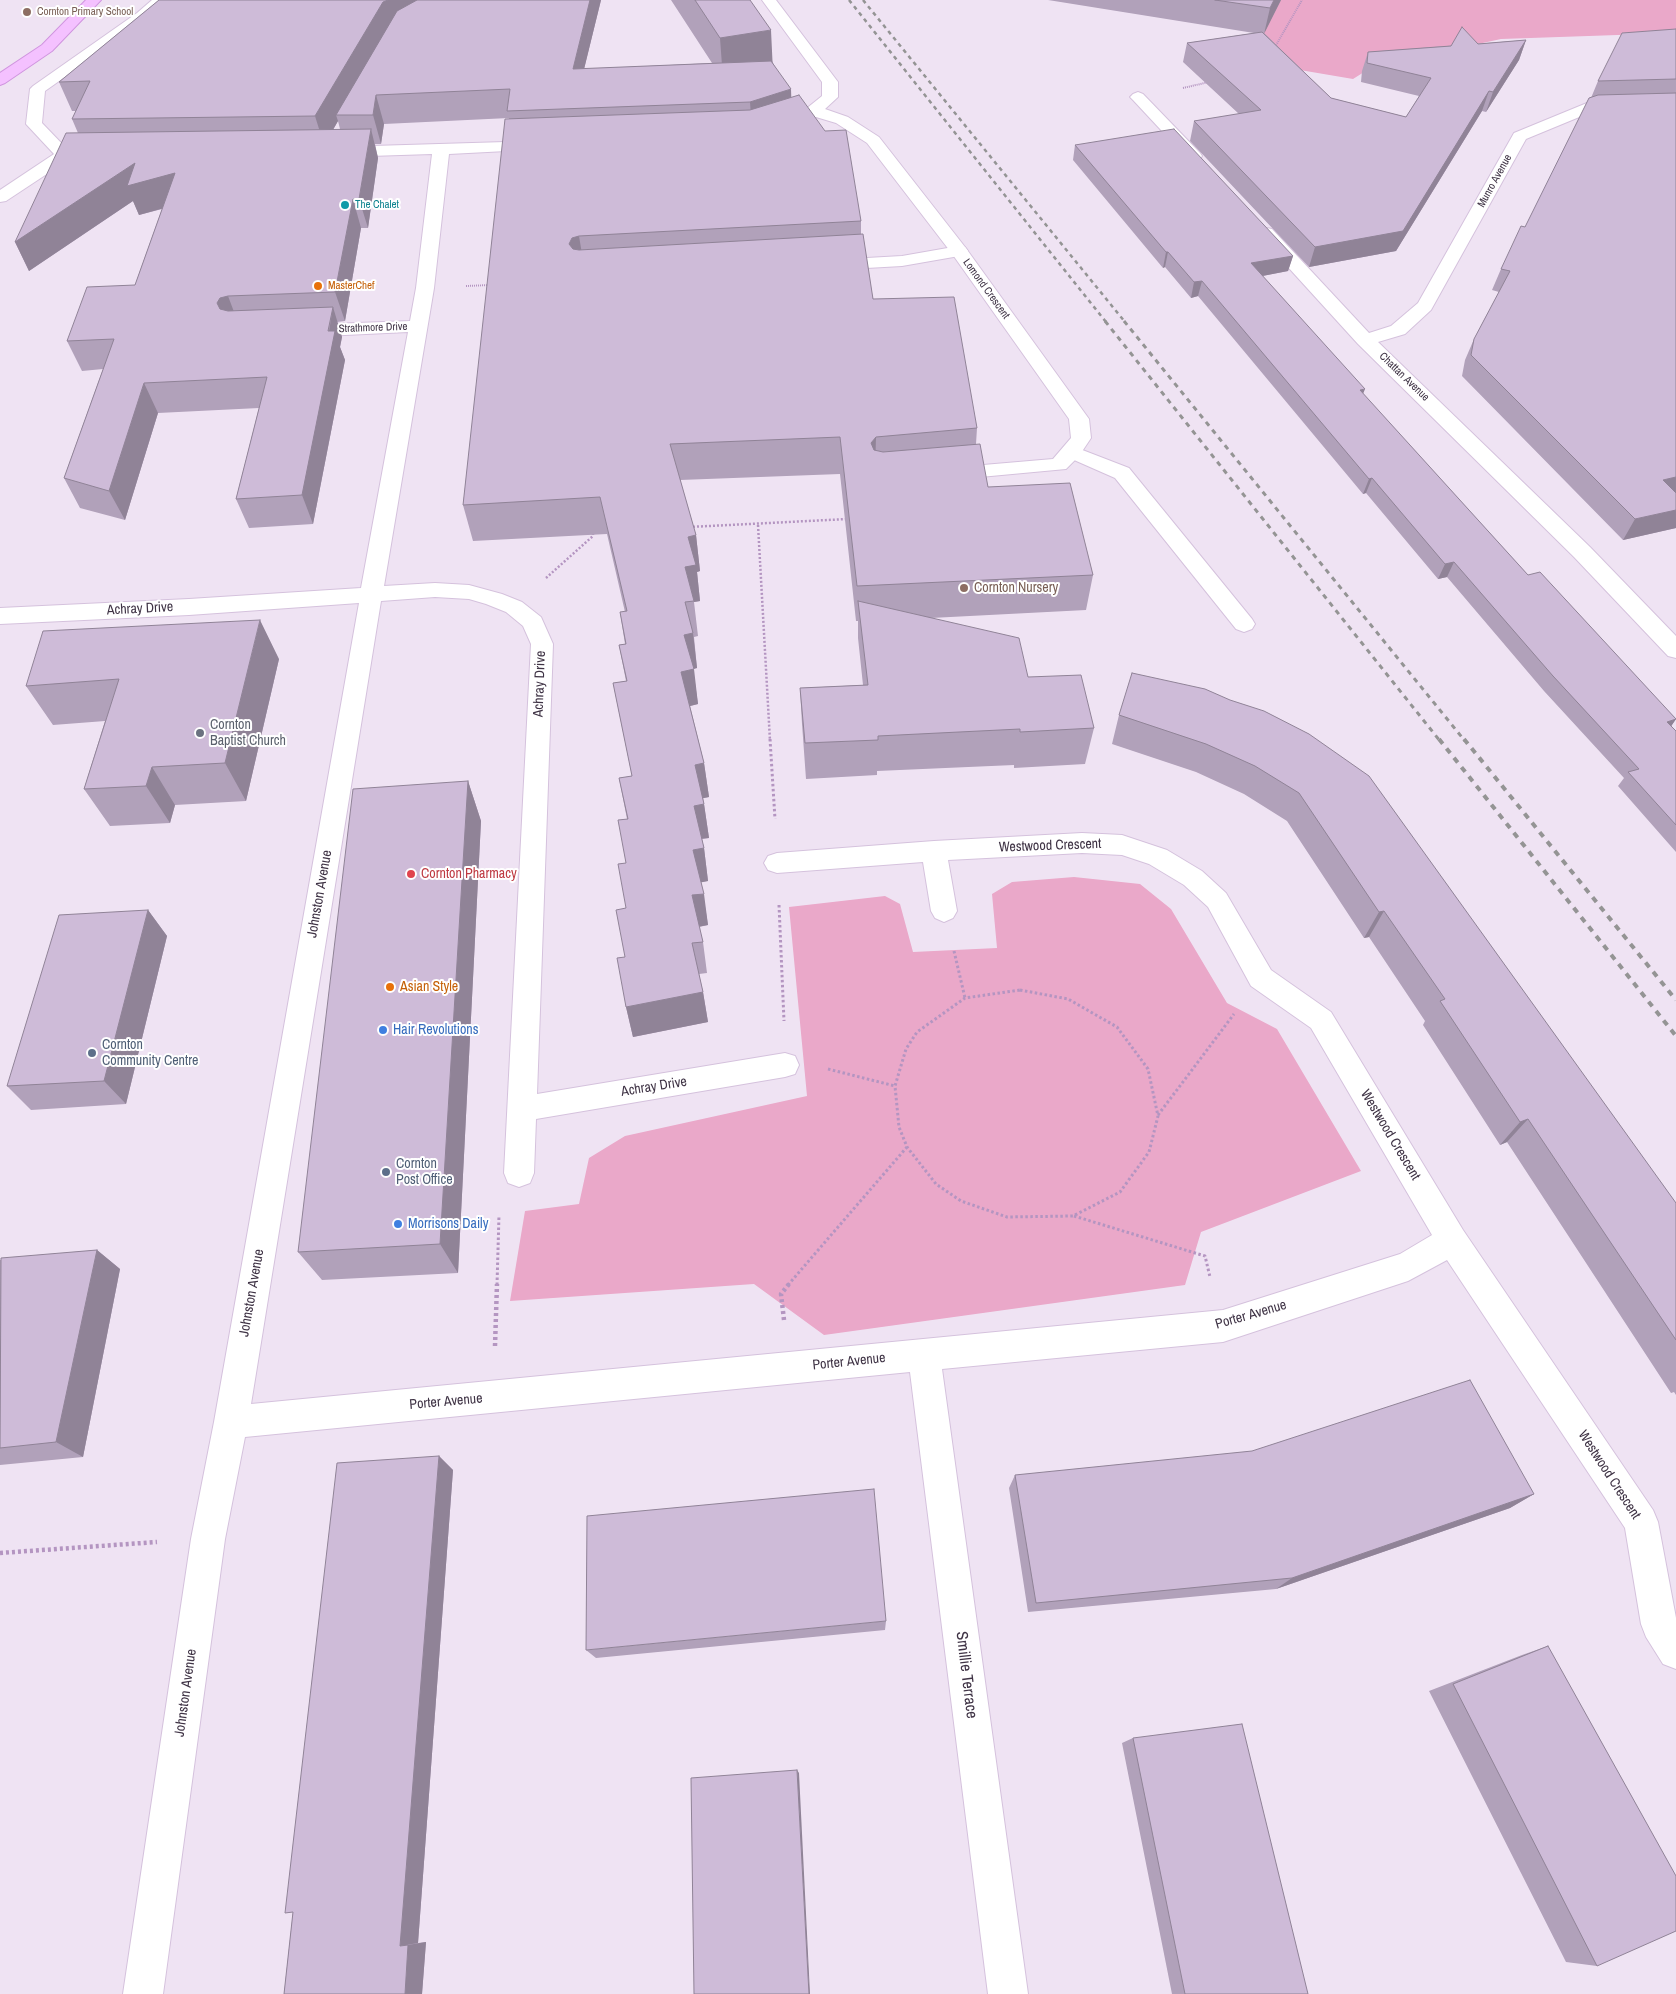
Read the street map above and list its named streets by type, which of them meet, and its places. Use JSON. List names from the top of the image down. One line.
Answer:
{"streets":{"street":["Munro Avenue","Lomond Crescent","Strathmore Drive","Chattan Avenue","Achray Drive","Westwood Crescent","Johnston Avenue","Porter Avenue","Smillie Terrace"]},"crossings":[["Munro Avenue","Chattan Avenue"],["Strathmore Drive","Johnston Avenue"],["Achray Drive","Johnston Avenue"],["Westwood Crescent","Porter Avenue"],["Johnston Avenue","Porter Avenue"],["Porter Avenue","Smillie Terrace"]],"places":["Cornton Primary School","The Chalet","MasterChef","Cornton Nursery","Cornton Baptist Church","Cornton Pharmacy","Asian Style","Hair Revolutions","Cornton Community Centre","Cornton Post Office","Morrisons Daily"]}
